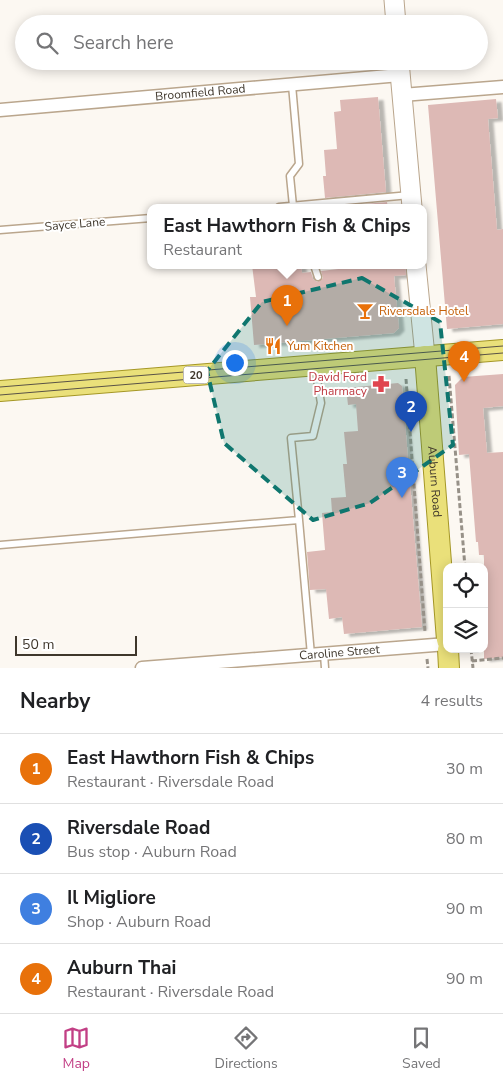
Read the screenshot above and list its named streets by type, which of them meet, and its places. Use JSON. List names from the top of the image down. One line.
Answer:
{"streets":{"main road":["20","Auburn Road"],"street":["Broomfield Road","Caroline Street"],"lane":["Sayce Lane"]},"crossings":[["20","Auburn Road"]],"places":{"bar":["Riversdale Hotel"],"restaurant":["Yum Kitchen"],"pharmacy":["David Ford Pharmacy"]},"scale_bar":"50 m","page":{"search":"Search here","popup":["East Hawthorn Fish & Chips","Restaurant"],"pins":["1","4","2","3"],"scale":"50 m","heading":["Nearby","4 results"],"list":[{"mark":"1","name":"East Hawthorn Fish & Chips","note":"Restaurant · Riversdale Road","value":"30 m"},{"mark":"2","name":"Riversdale Road","note":"Bus stop · Auburn Road","value":"80 m"},{"mark":"3","name":"Il Migliore","note":"Shop · Auburn Road","value":"90 m"},{"mark":"4","name":"Auburn Thai","note":"Restaurant · Riversdale Road","value":"90 m"}],"nav":["Map","Directions","Saved"]}}
